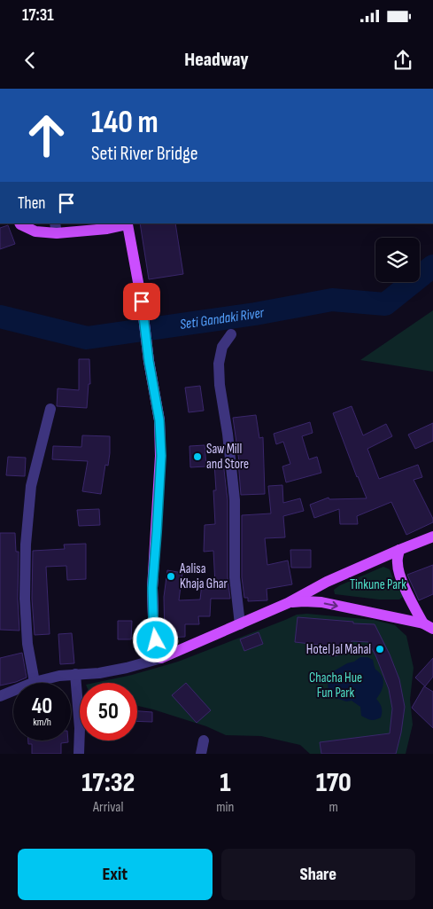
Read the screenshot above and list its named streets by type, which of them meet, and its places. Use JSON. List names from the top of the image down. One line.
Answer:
{"water":["Seti Gandaki River"],"parks":["Tinkune Park","Chacha Hue Fun Park"],"places":["Saw Mill and Store","Aalisa Khaja Ghar","Hotel Jal Mahal"],"page":{"status":"17:31","header":"Headway","turn":["140 m","Seti River Bridge"],"then":"Then","speed":"40 km/h","limit":"50","eta":["17:32","Arrival","1","min","170","m"],"buttons":["Exit","Share"]}}
